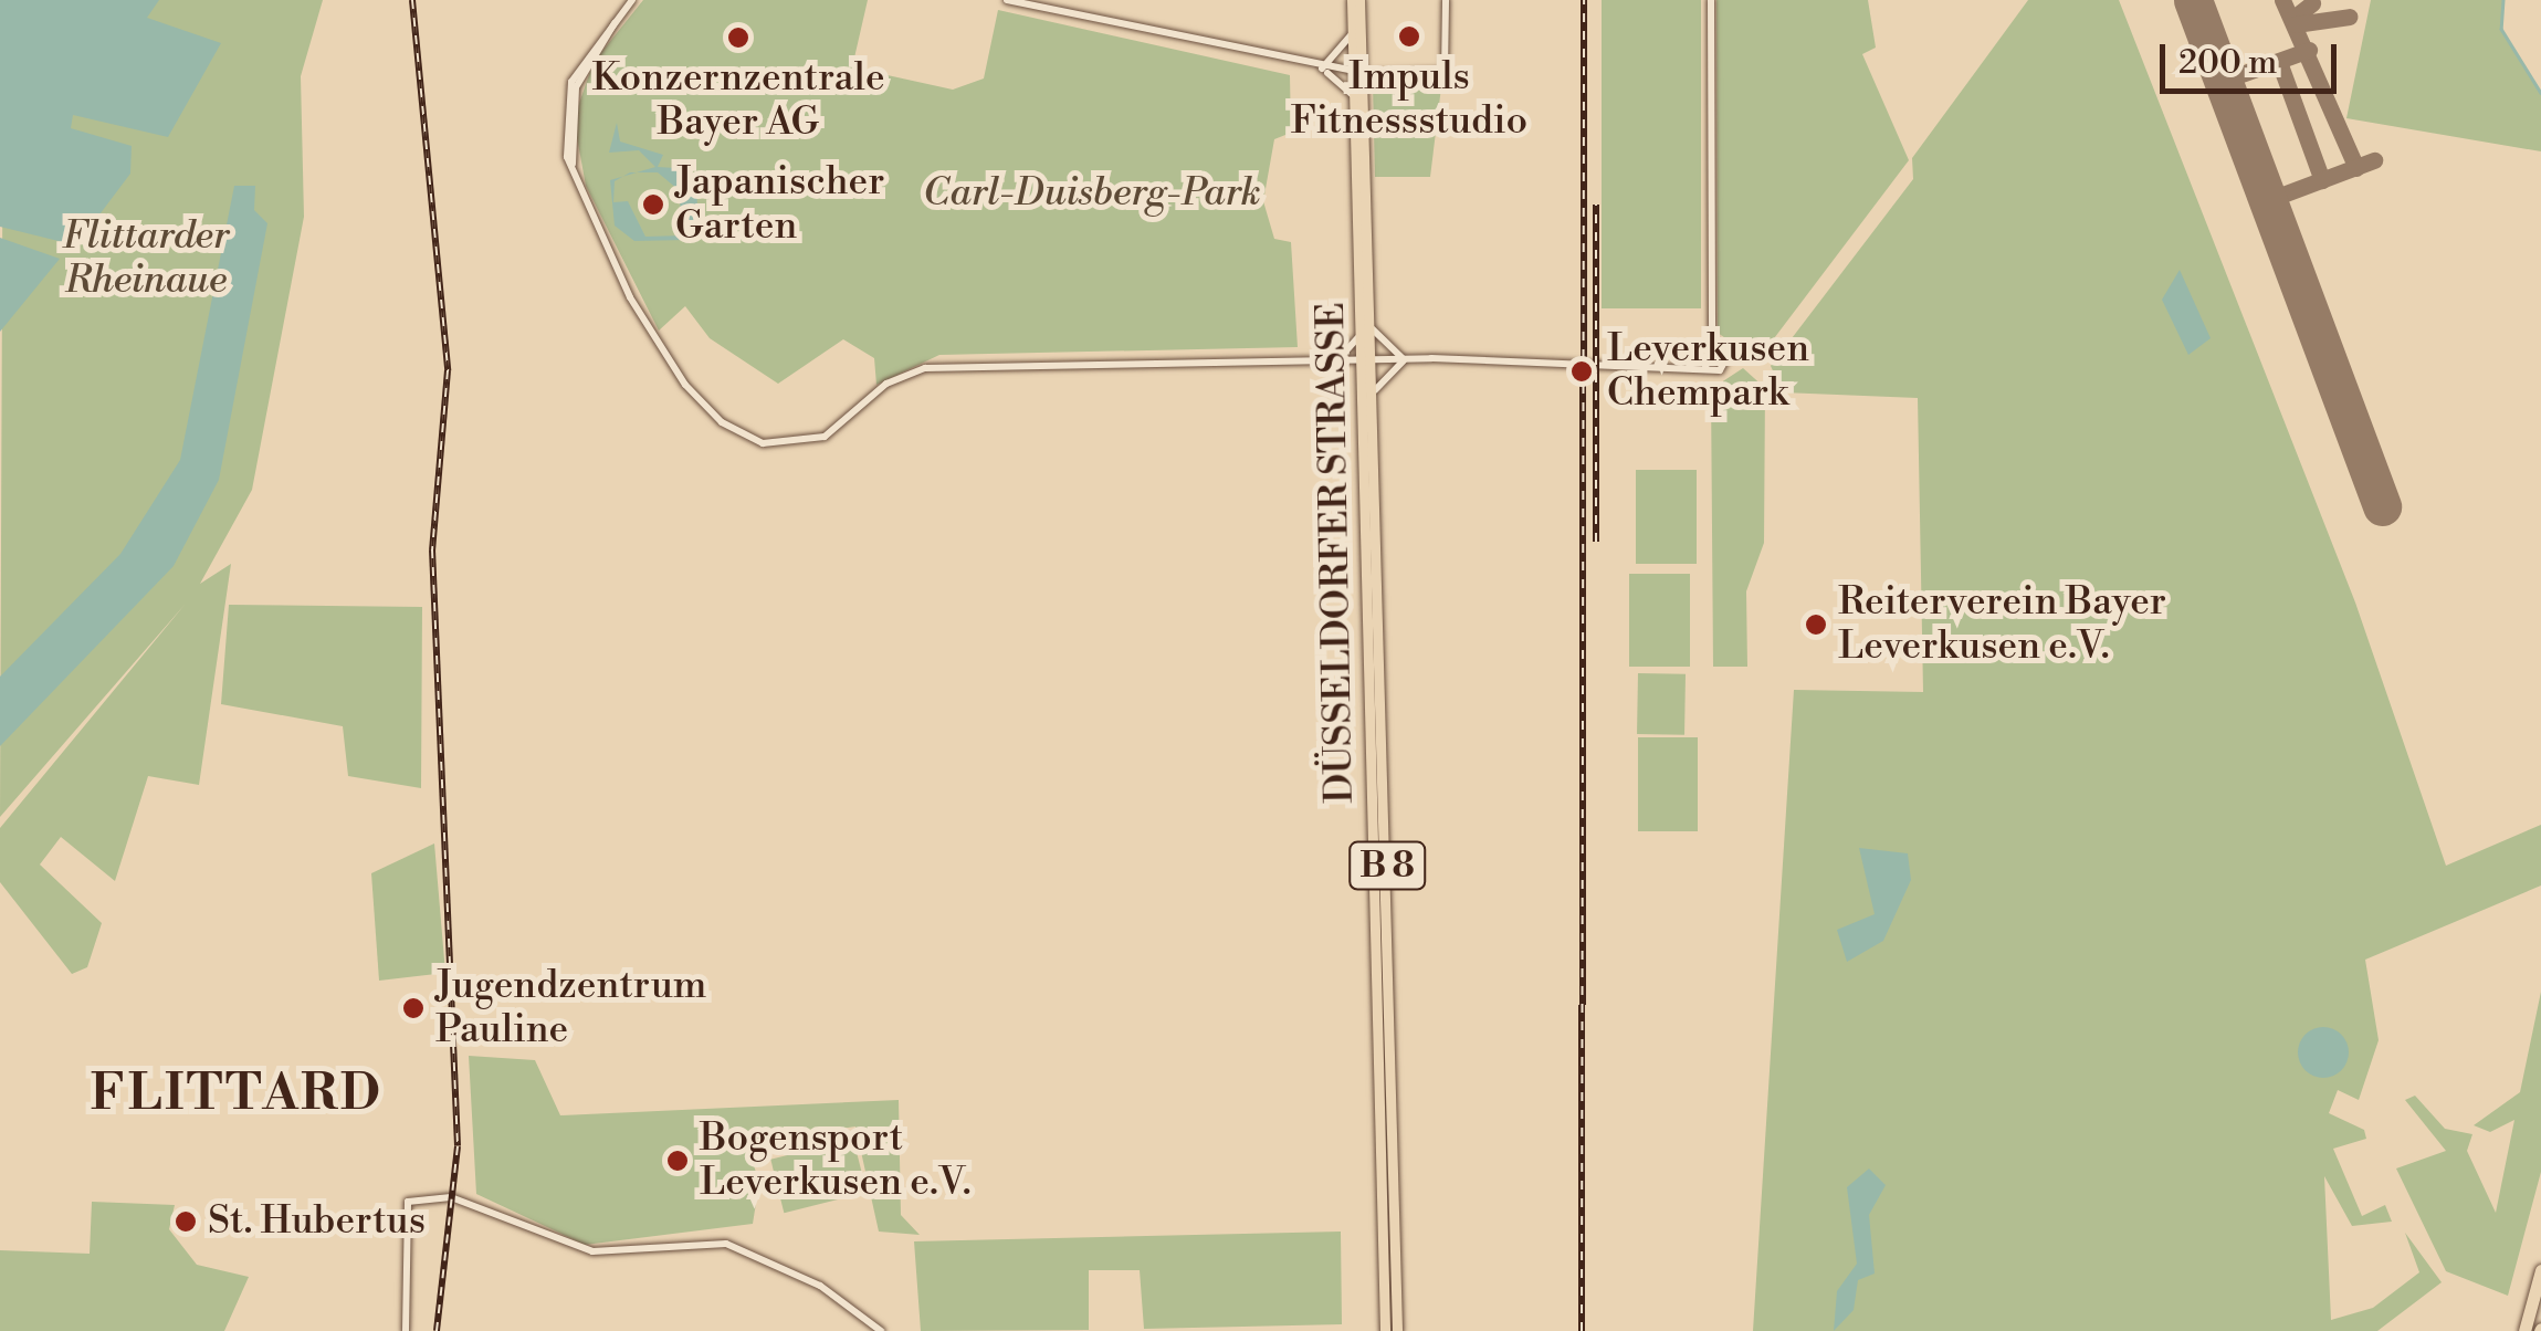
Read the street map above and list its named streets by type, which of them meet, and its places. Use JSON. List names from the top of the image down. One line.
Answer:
{"streets":{"main road":["DÜSSELDORFER STRASSE","B 8"]},"crossings":[["DÜSSELDORFER STRASSE","B 8"]],"districts":["FLITTARD"],"parks":["Carl-Duisberg-Park","Flittarder Rheinaue"],"places":["Impuls Fitnessstudio","Konzernzentrale Bayer AG","Japanischer Garten","Leverkusen Chempark","Reiterverein Bayer Leverkusen e.V.","Jugendzentrum Pauline","Bogensport Leverkusen e.V.","St. Hubertus"],"scale_bar":"200 m"}
